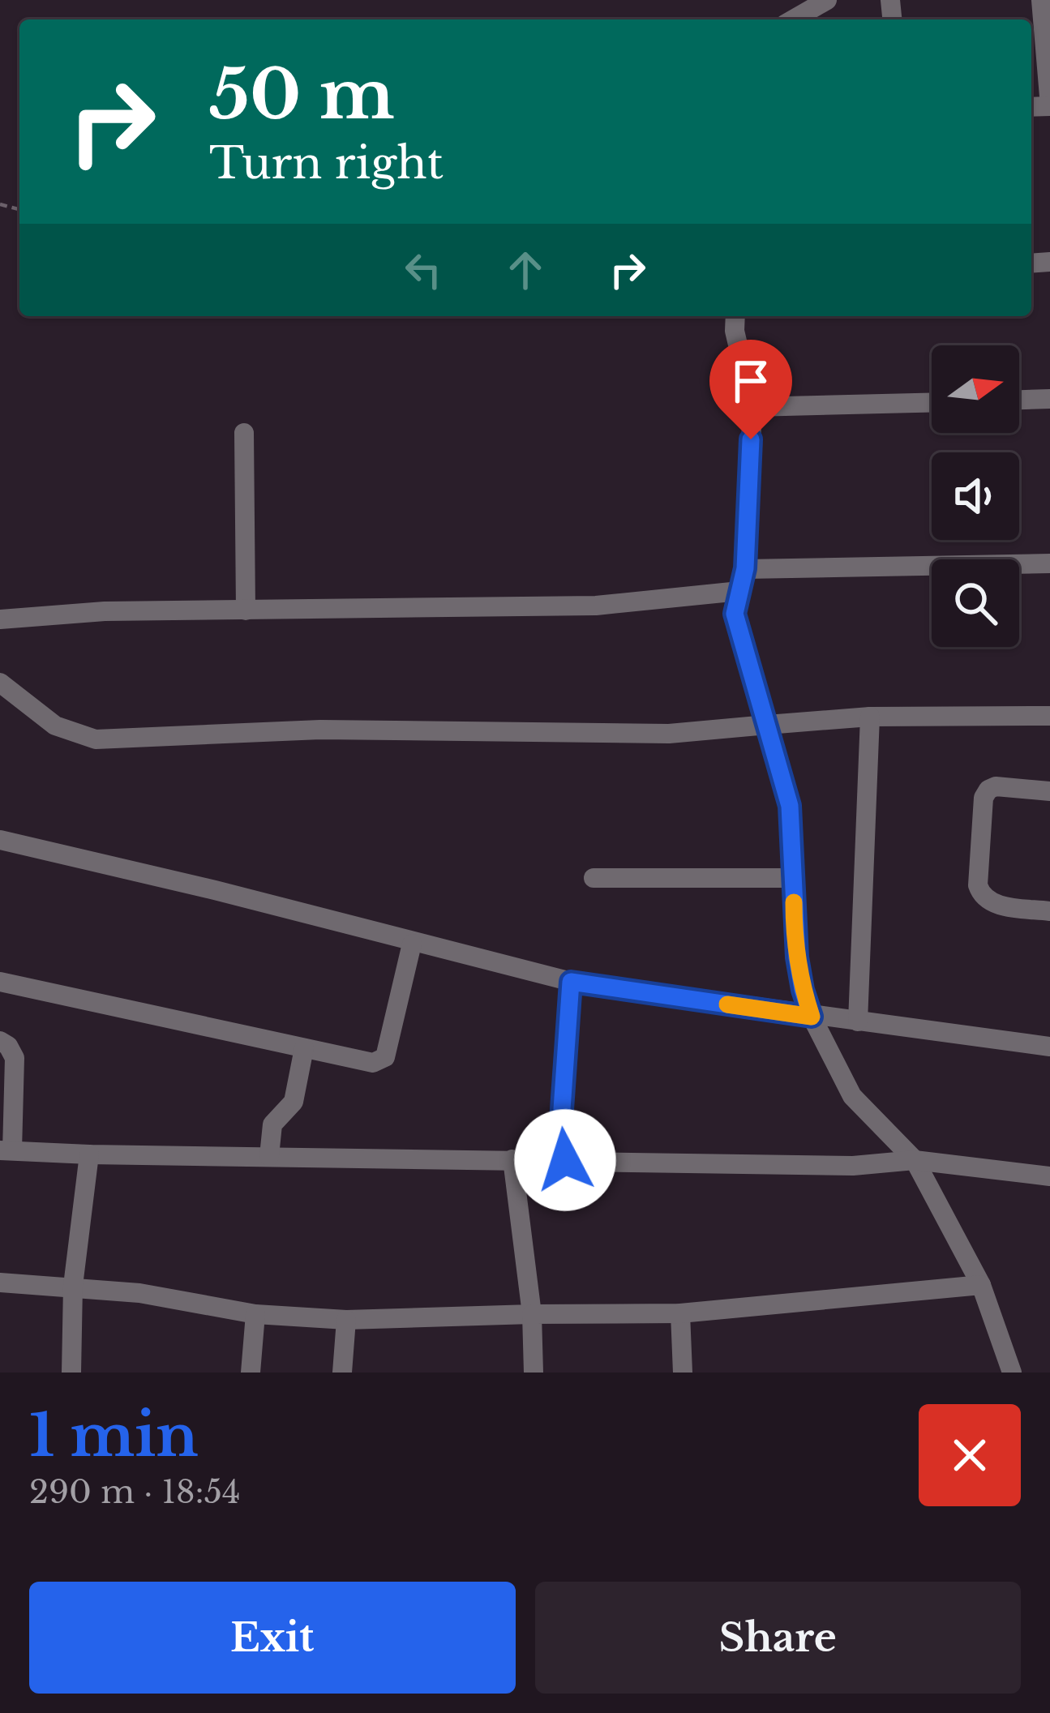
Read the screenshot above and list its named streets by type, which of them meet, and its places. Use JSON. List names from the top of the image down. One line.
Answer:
{"north":"right","page":{"turn":["50 m","Turn right"],"heading":["1 min","290 m · 18:54"],"buttons":["Exit","Share"]}}
